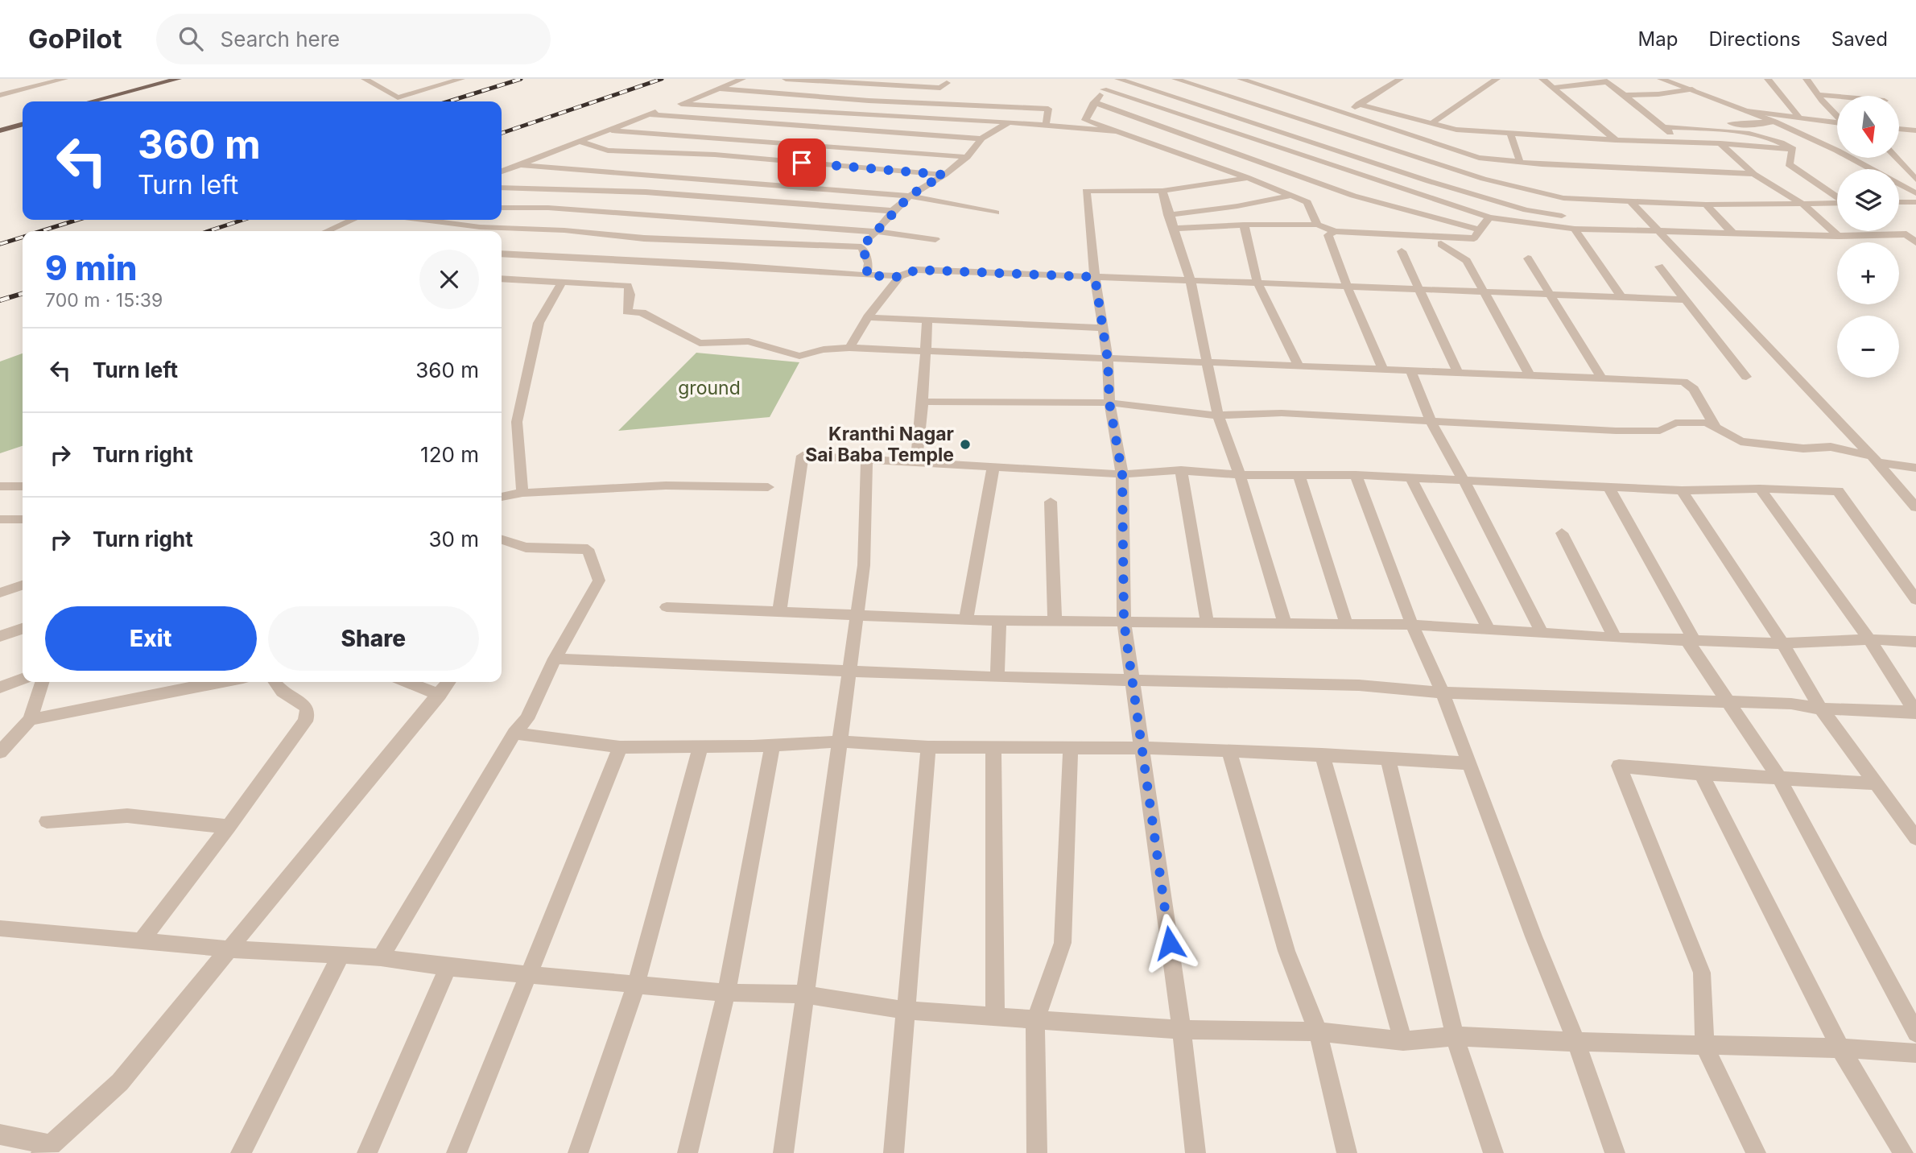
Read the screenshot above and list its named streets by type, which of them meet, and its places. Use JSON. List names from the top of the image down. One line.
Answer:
{"parks":["ground"],"places":["Kranthi Nagar Sai Baba Temple"],"north":"bottom","page":{"header":"GoPilot","search":"Search here","nav":["Map","Directions","Saved"],"map_buttons":["+","−"],"turn":["360 m","Turn left"],"heading":["9 min","700 m · 15:39"],"list":[{"name":"Turn left","value":"360 m"},{"name":"Turn right","value":"120 m"},{"name":"Turn right","value":"30 m"}],"buttons":["Exit","Share"]}}
